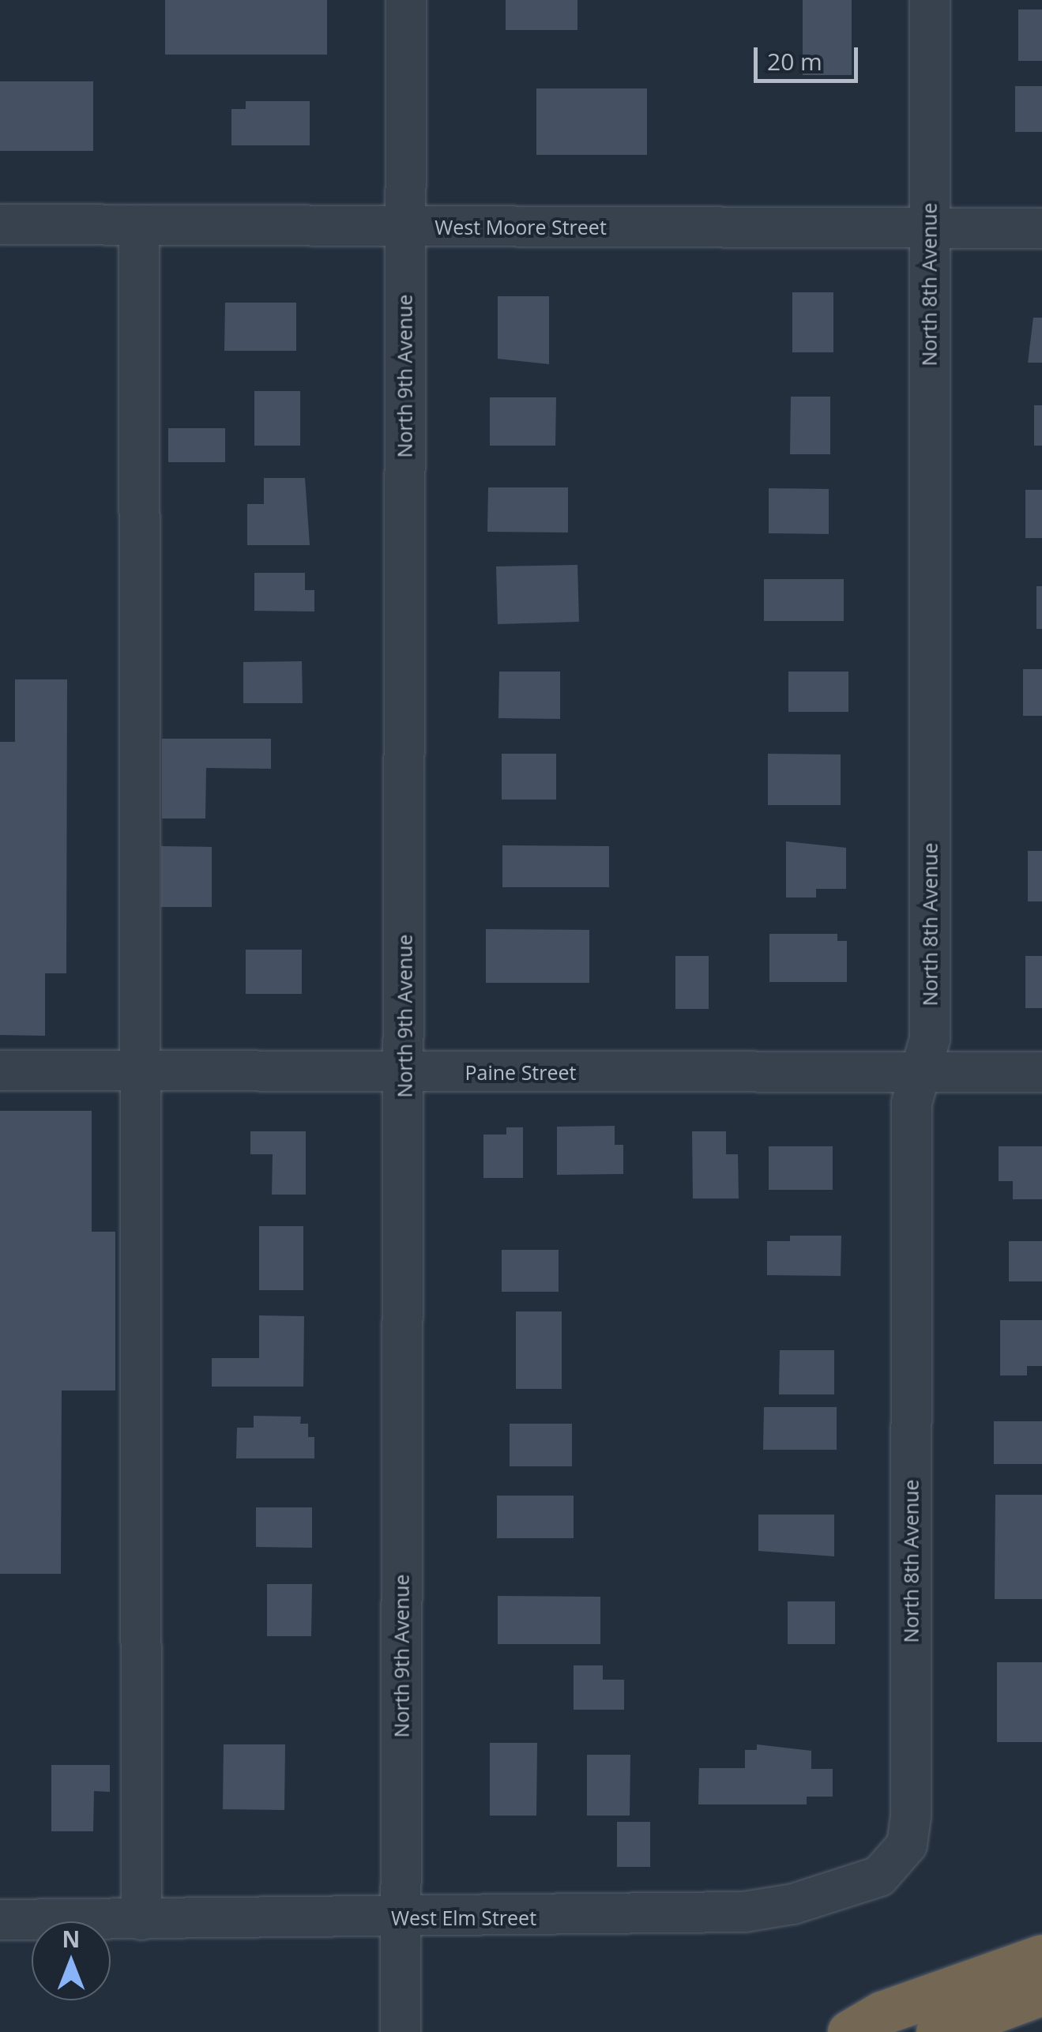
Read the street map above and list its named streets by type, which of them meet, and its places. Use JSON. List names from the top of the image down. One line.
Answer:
{"streets":{"street":["West Moore Street","North 8th Avenue","North 9th Avenue","Paine Street","West Elm Street"]},"crossings":[["West Moore Street","North 8th Avenue"],["West Moore Street","North 9th Avenue"],["North 8th Avenue","Paine Street"],["North 8th Avenue","West Elm Street"],["North 9th Avenue","Paine Street"],["North 9th Avenue","West Elm Street"]],"scale_bar":"20 m","north":"top"}
